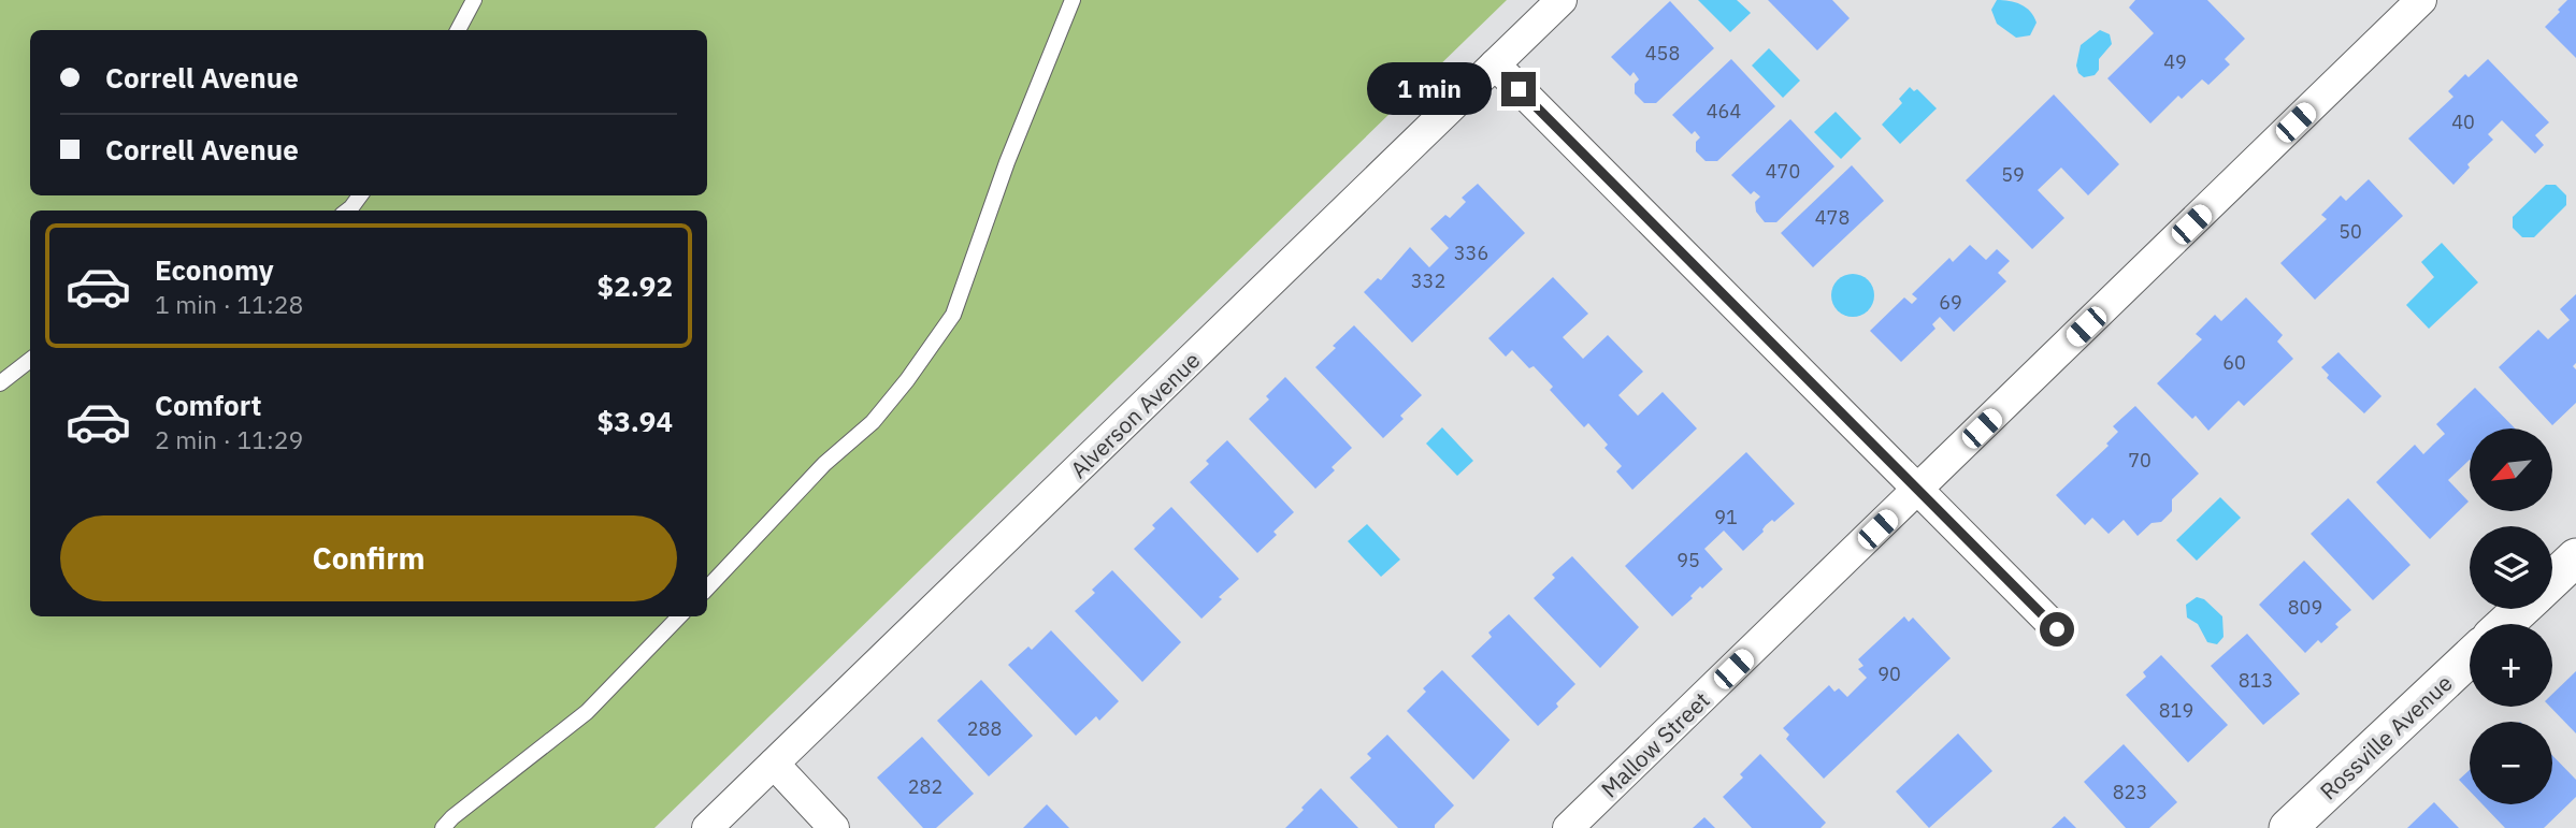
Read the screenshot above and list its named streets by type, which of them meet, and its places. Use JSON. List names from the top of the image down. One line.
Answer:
{"streets":{"street":["Alverson Avenue","Rossville Avenue","Mallow Street"]},"house_numbers":["458","49","464","40","470","59","478","50","336","332","69","60","70","91","95","809","90","813","819","288","282","823"],"north":"bottom left","page":{"banner":["Correll Avenue","Correll Avenue"],"bubble":"1 min","list":[{"name":"Economy","note":"1 min · 11:28","value":"$2.92"},{"name":"Comfort","note":"2 min · 11:29","value":"$3.94"}],"map_buttons":["+","−"],"buttons":"Confirm"}}
